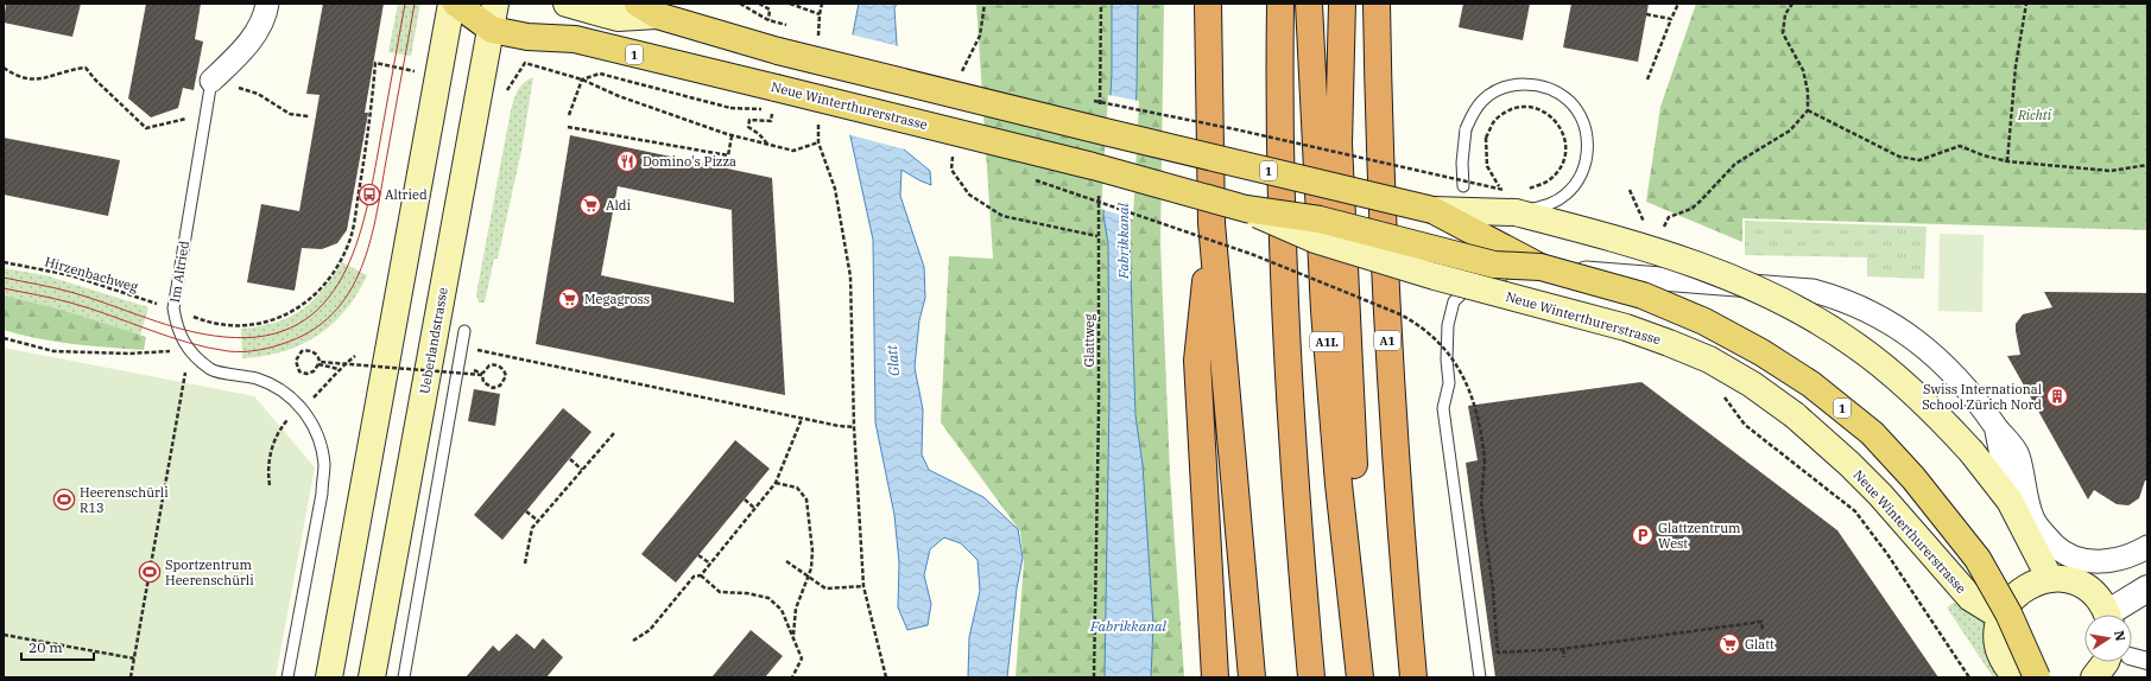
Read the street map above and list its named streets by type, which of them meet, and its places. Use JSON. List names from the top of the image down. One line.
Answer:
{"streets":{"highway":["A1","A1L"],"main road":["1","Neue Winterthurerstrasse","Ueberlandstrasse"],"lane":["Im Altried"],"path":["Hirzenbachweg","Glattweg"]},"crossings":[["Neue Winterthurerstrasse","Ueberlandstrasse"],["Im Altried","Hirzenbachweg"]],"water":["Fabrikkanal","Glatt"],"parks":["Richti"],"places":{"restaurant":["Domino's Pizza"],"bus stop":["Altried"],"supermarket":["Aldi","Megagross","Glatt"],"building":["Swiss International School Zürich Nord"],"sports":["Heerenschürli R13","Sportzentrum Heerenschürli"],"parking":["Glattzentrum West"]},"scale_bar":"20 m","north":"right"}
